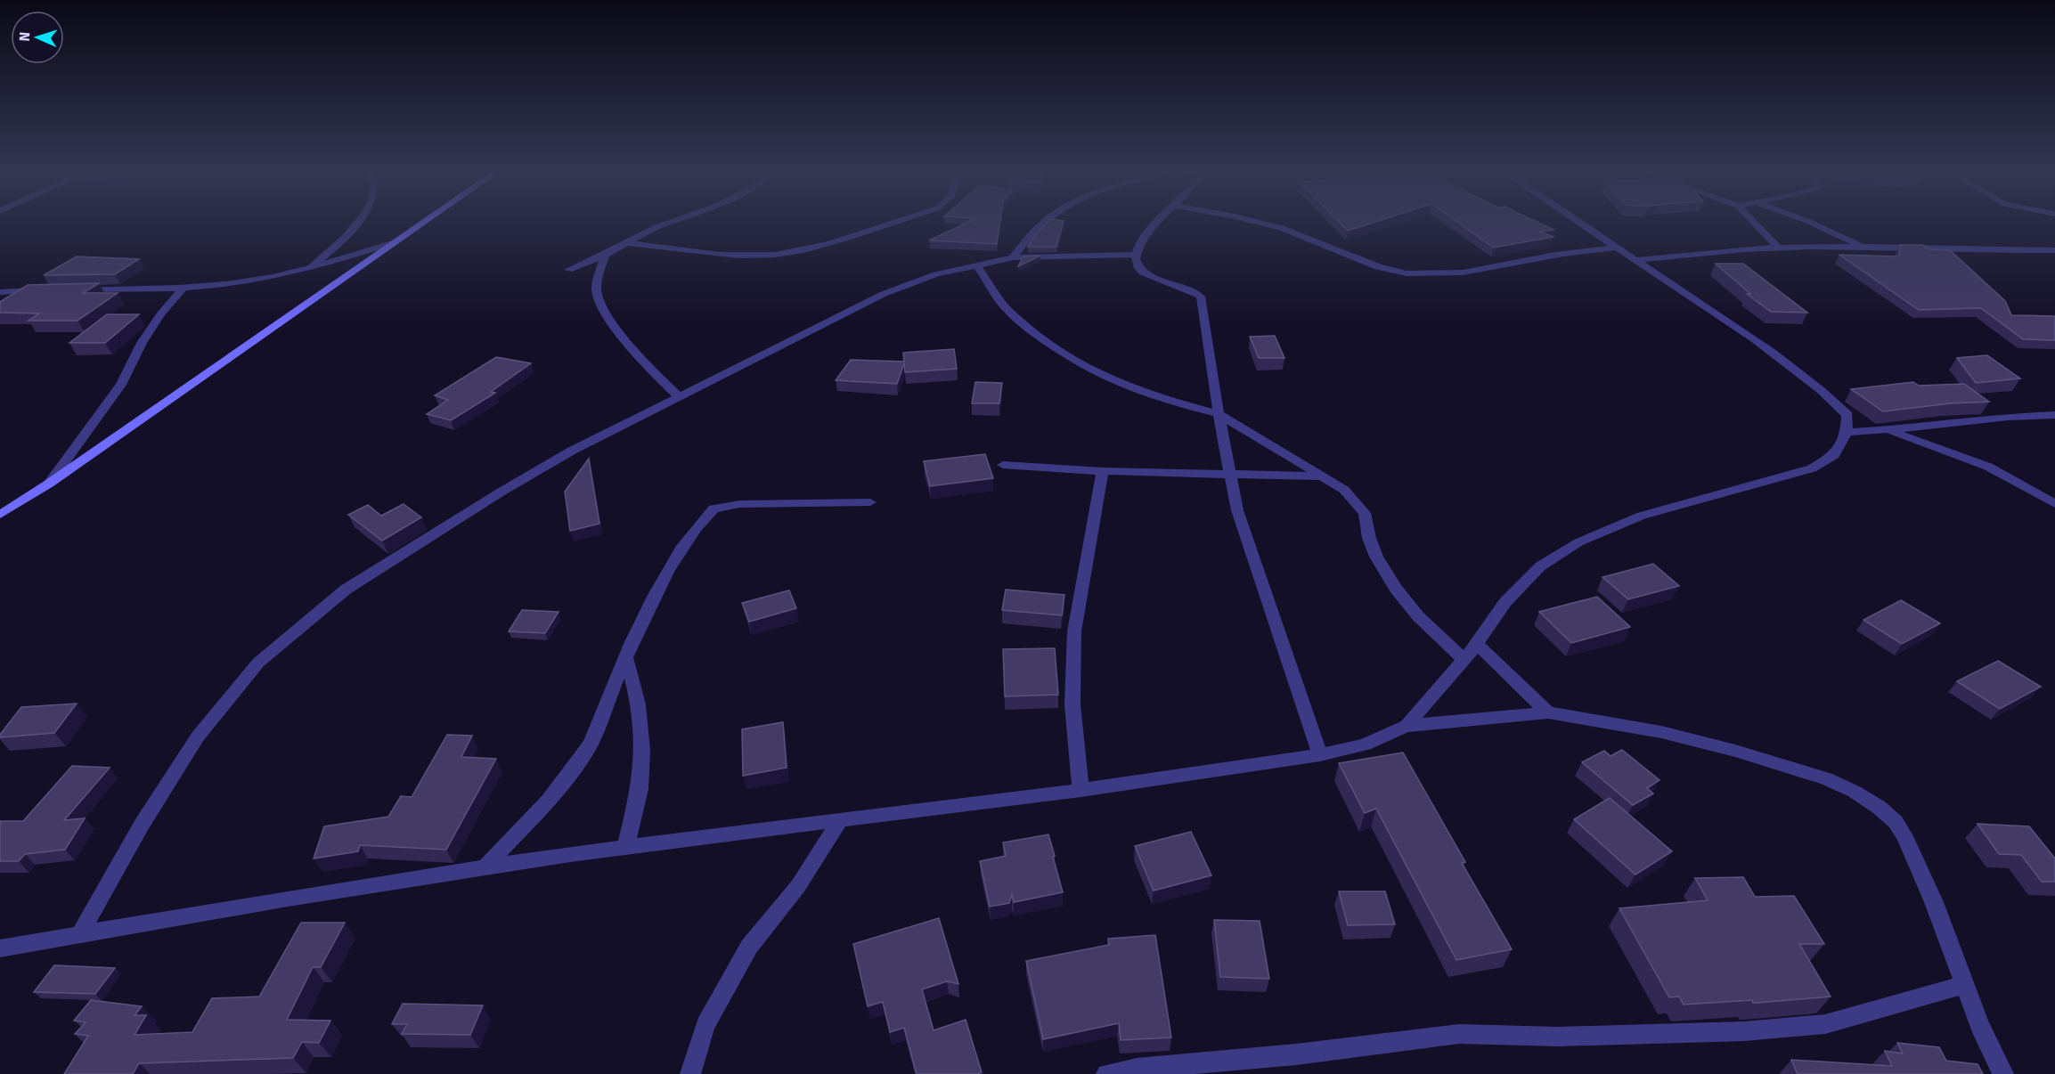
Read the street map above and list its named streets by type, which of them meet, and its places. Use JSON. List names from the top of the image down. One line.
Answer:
{"north":"left"}
